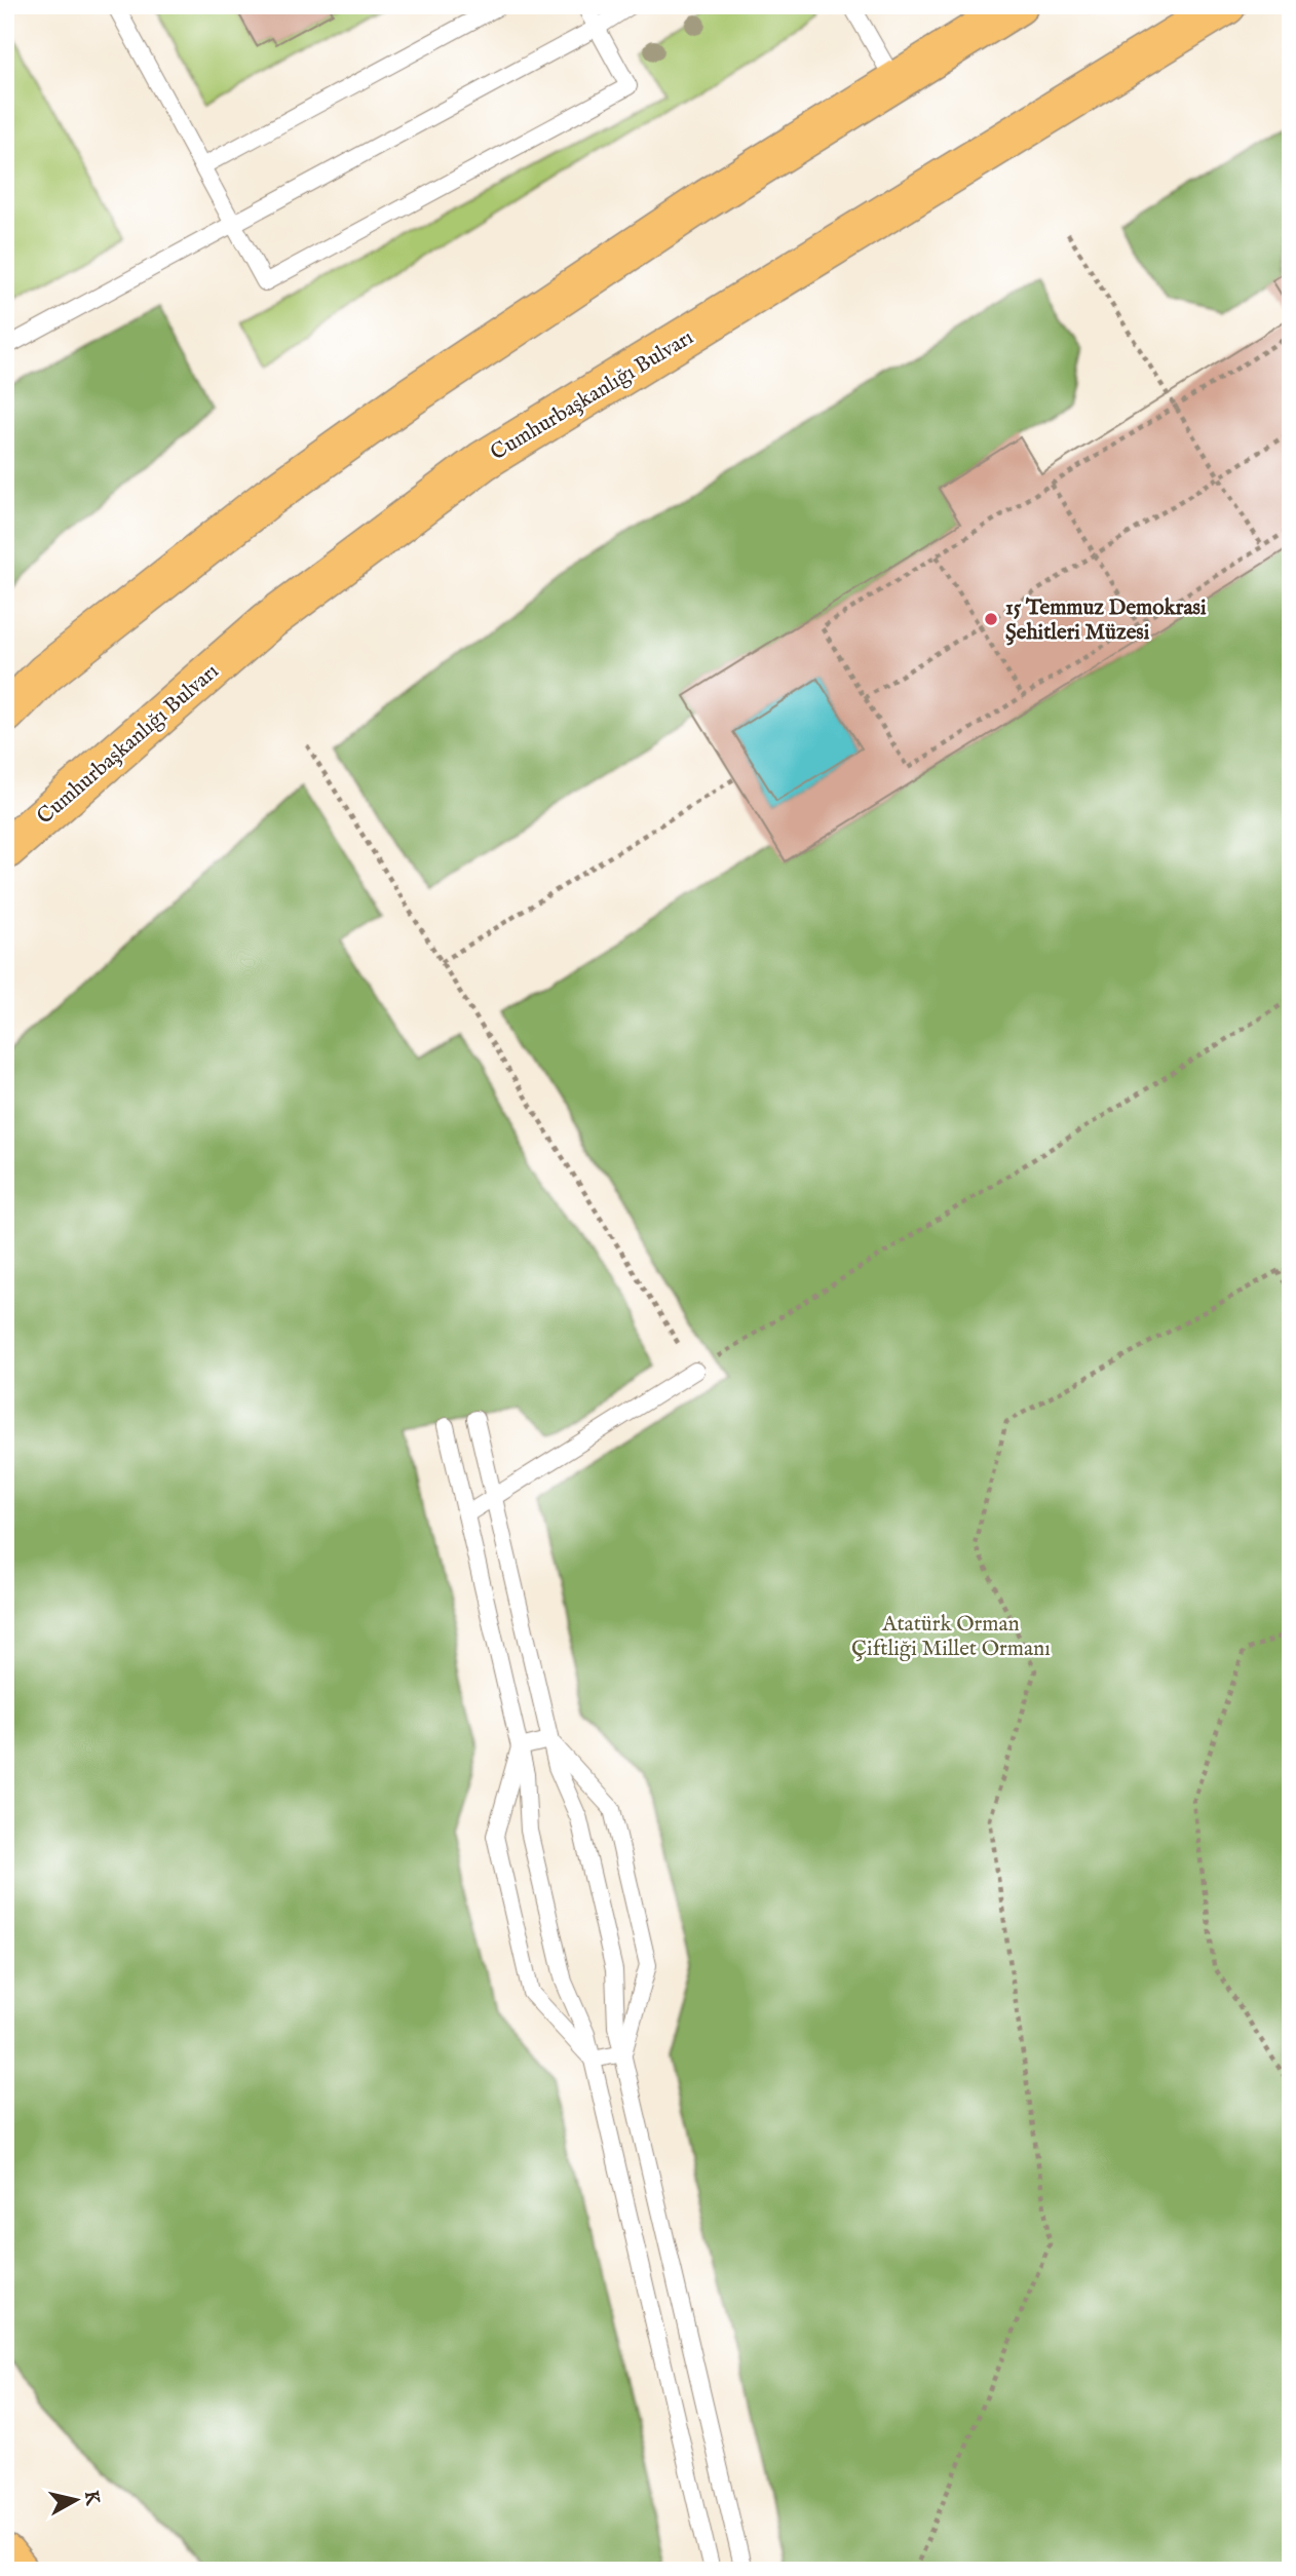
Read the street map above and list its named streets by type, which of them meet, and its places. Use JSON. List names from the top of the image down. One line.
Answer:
{"streets":{"main road":["Cumhurbaşkanlığı Bulvarı"]},"parks":["Atatürk Orman Çiftliği Millet Ormanı"],"places":["15 Temmuz Demokrasi Şehitleri Müzesi"],"north":"right"}
